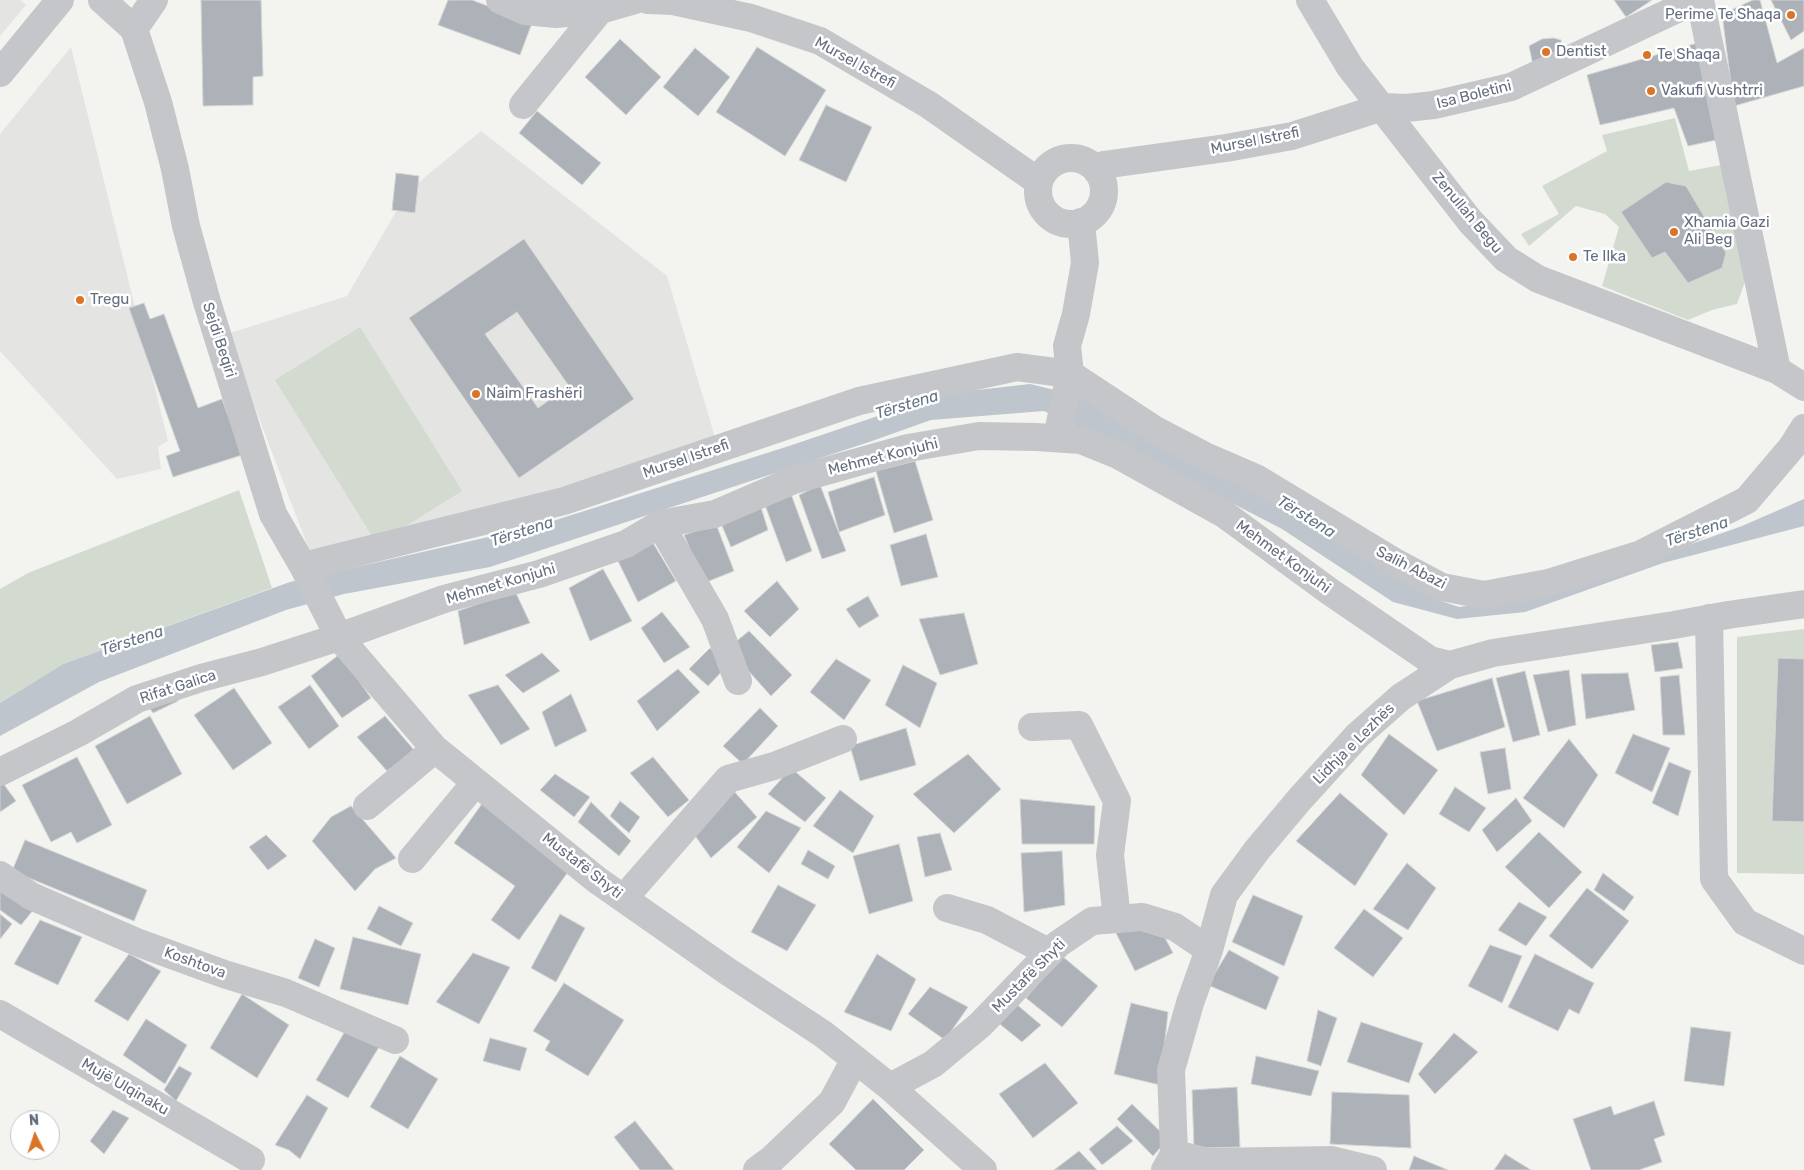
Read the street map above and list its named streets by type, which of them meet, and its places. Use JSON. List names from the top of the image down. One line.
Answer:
{"streets":{"street":["Mursel Istrefi","Isa Boletini","Zenullah Begu","Sejdi Beqiri","Mehmet Konjuhi","Salih Abazi","Rifat Galica","Lidhja e Lezhës","Mustafë Shyti","Koshtova","Mujë Ulqinaku"]},"crossings":[["Mursel Istrefi","Isa Boletini"],["Mursel Istrefi","Zenullah Begu"],["Mursel Istrefi","Sejdi Beqiri"],["Mursel Istrefi","Salih Abazi"],["Isa Boletini","Zenullah Begu"],["Sejdi Beqiri","Mehmet Konjuhi"],["Sejdi Beqiri","Rifat Galica"],["Sejdi Beqiri","Mustafë Shyti"],["Mehmet Konjuhi","Rifat Galica"],["Mehmet Konjuhi","Lidhja e Lezhës"],["Mehmet Konjuhi","Mustafë Shyti"],["Rifat Galica","Mustafë Shyti"],["Lidhja e Lezhës","Mustafë Shyti"]],"water":["Tërstena"],"places":["Perime Te Shaqa","Dentist","Te Shaqa","Vakufi Vushtrri","Xhamia Gazi Ali Beg","Te Ilka","Tregu","Naim Frashëri"],"north":"top"}
